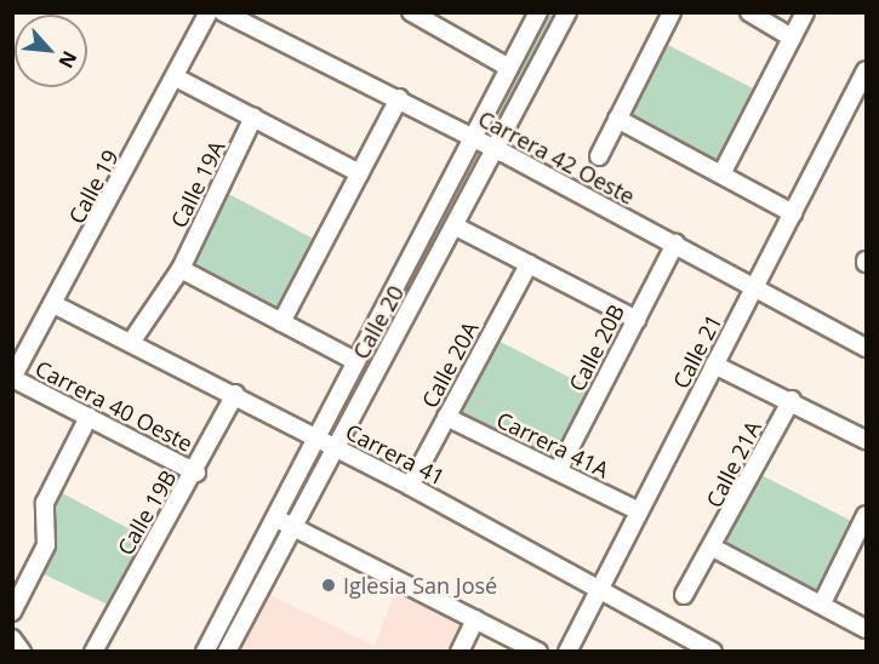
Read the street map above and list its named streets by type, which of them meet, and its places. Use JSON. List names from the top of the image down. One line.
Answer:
{"streets":{"street":["Carrera 42 Oeste","Calle 19A","Calle 19","Calle 20","Calle 20B","Calle 21","Calle 20A","Carrera 40 Oeste","Carrera 41A","Carrera 41","Calle 21A","Calle 19B"]},"crossings":[["Carrera 42 Oeste","Calle 20"],["Carrera 42 Oeste","Calle 20B"],["Carrera 42 Oeste","Calle 21"],["Calle 19A","Carrera 41"],["Calle 19","Carrera 40 Oeste"],["Calle 19","Carrera 41"],["Calle 20","Carrera 41"],["Calle 20B","Carrera 41A"],["Calle 21","Carrera 41A"],["Calle 21","Carrera 41"],["Calle 20A","Carrera 41A"],["Calle 20A","Carrera 41"],["Carrera 40 Oeste","Calle 19B"],["Carrera 41","Calle 19B"]],"places":["Iglesia San José"],"north":"bottom right"}
